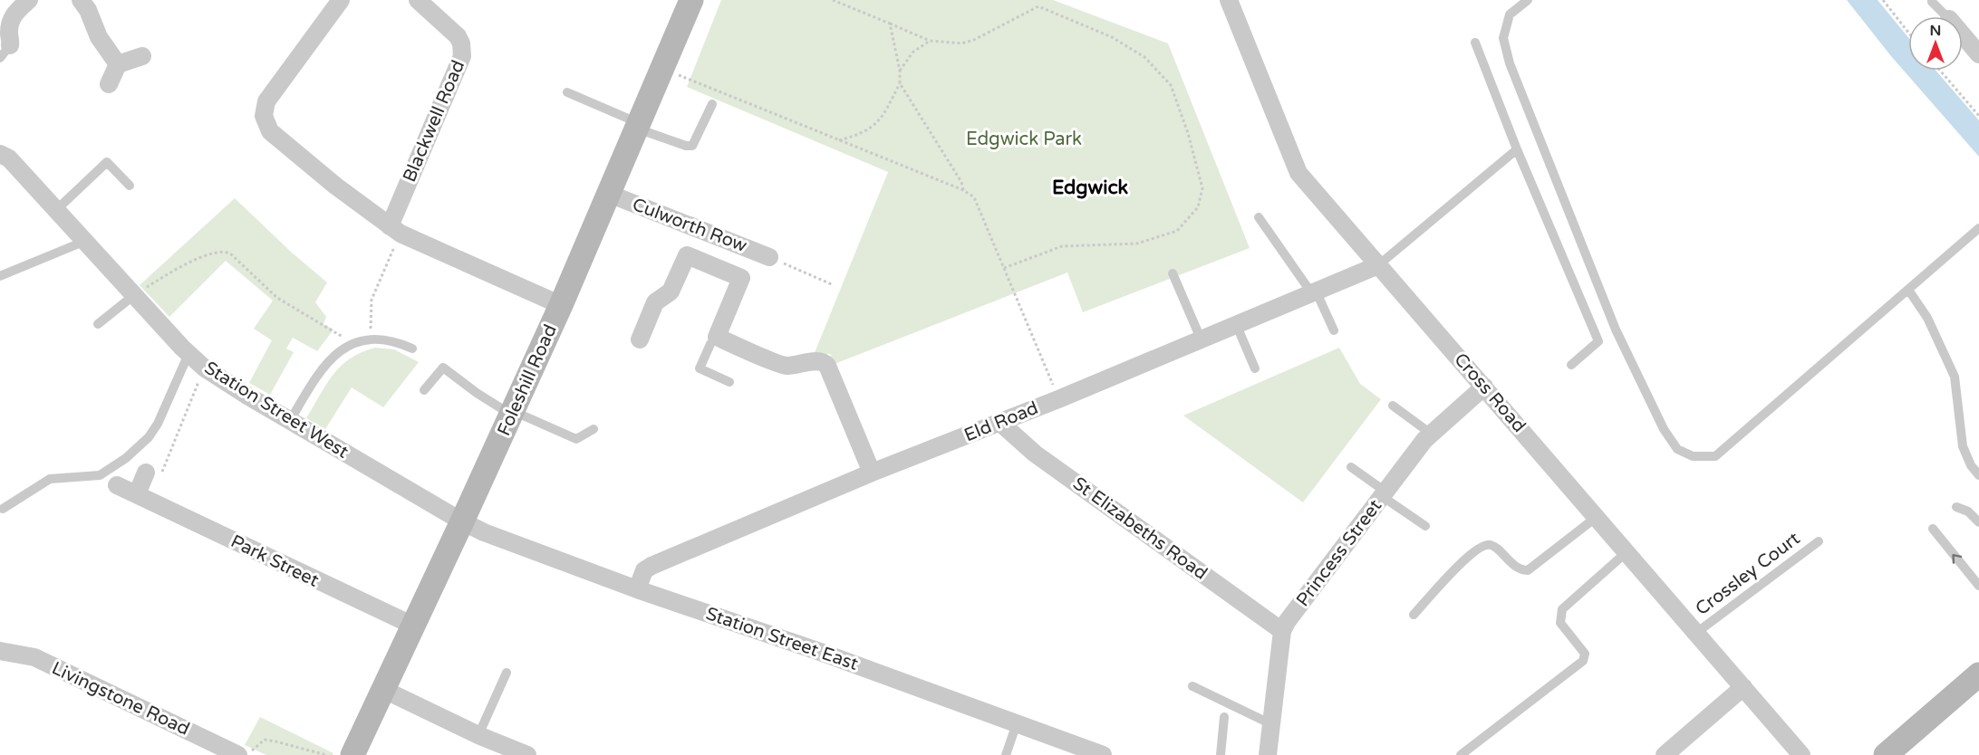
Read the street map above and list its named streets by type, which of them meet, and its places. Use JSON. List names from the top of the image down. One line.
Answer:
{"streets":{"main road":["Foleshill Road"],"street":["Blackwell Road","Culworth Row","Cross Road","Station Street West","Eld Road","St Elizabeths Road","Princess Street","Park Street","Station Street East","Livingstone Road"],"lane":["Crossley Court"]},"crossings":[["Culworth Row","Foleshill Road"],["Foleshill Road","Station Street West"],["Foleshill Road","Park Street"],["Foleshill Road","Station Street East"],["Cross Road","Eld Road"],["Cross Road","Princess Street"],["Cross Road","Crossley Court"],["Station Street West","Station Street East"],["Eld Road","St Elizabeths Road"],["Eld Road","Station Street East"],["St Elizabeths Road","Princess Street"]],"districts":["Edgwick"],"parks":["Edgwick Park"],"north":"top"}
